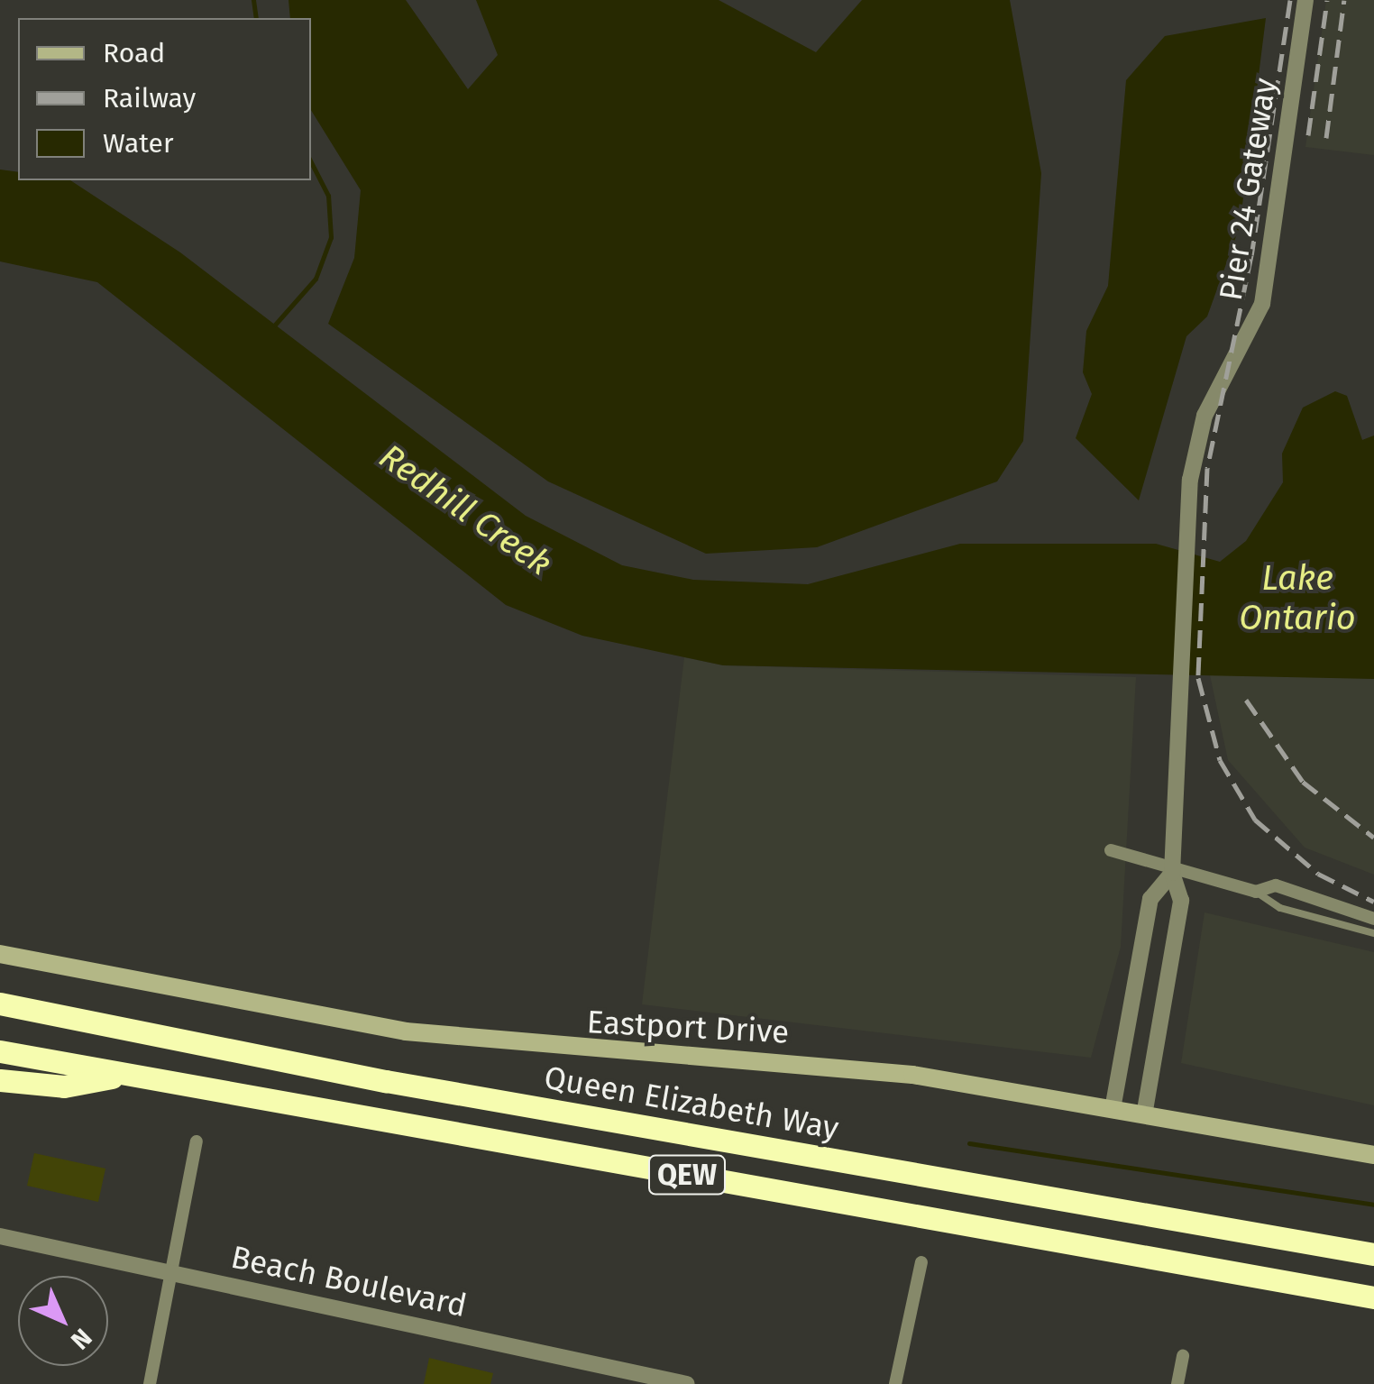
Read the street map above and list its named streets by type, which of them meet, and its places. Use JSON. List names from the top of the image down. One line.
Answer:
{"streets":{"highway":["Queen Elizabeth Way","QEW"],"main road":["Eastport Drive"],"street":["Pier 24 Gateway","Beach Boulevard"]},"crossings":[["Pier 24 Gateway","Eastport Drive"]],"water":["Redhill Creek","Lake Ontario"],"legend":["Road","Railway","Water"],"north":"bottom right"}
